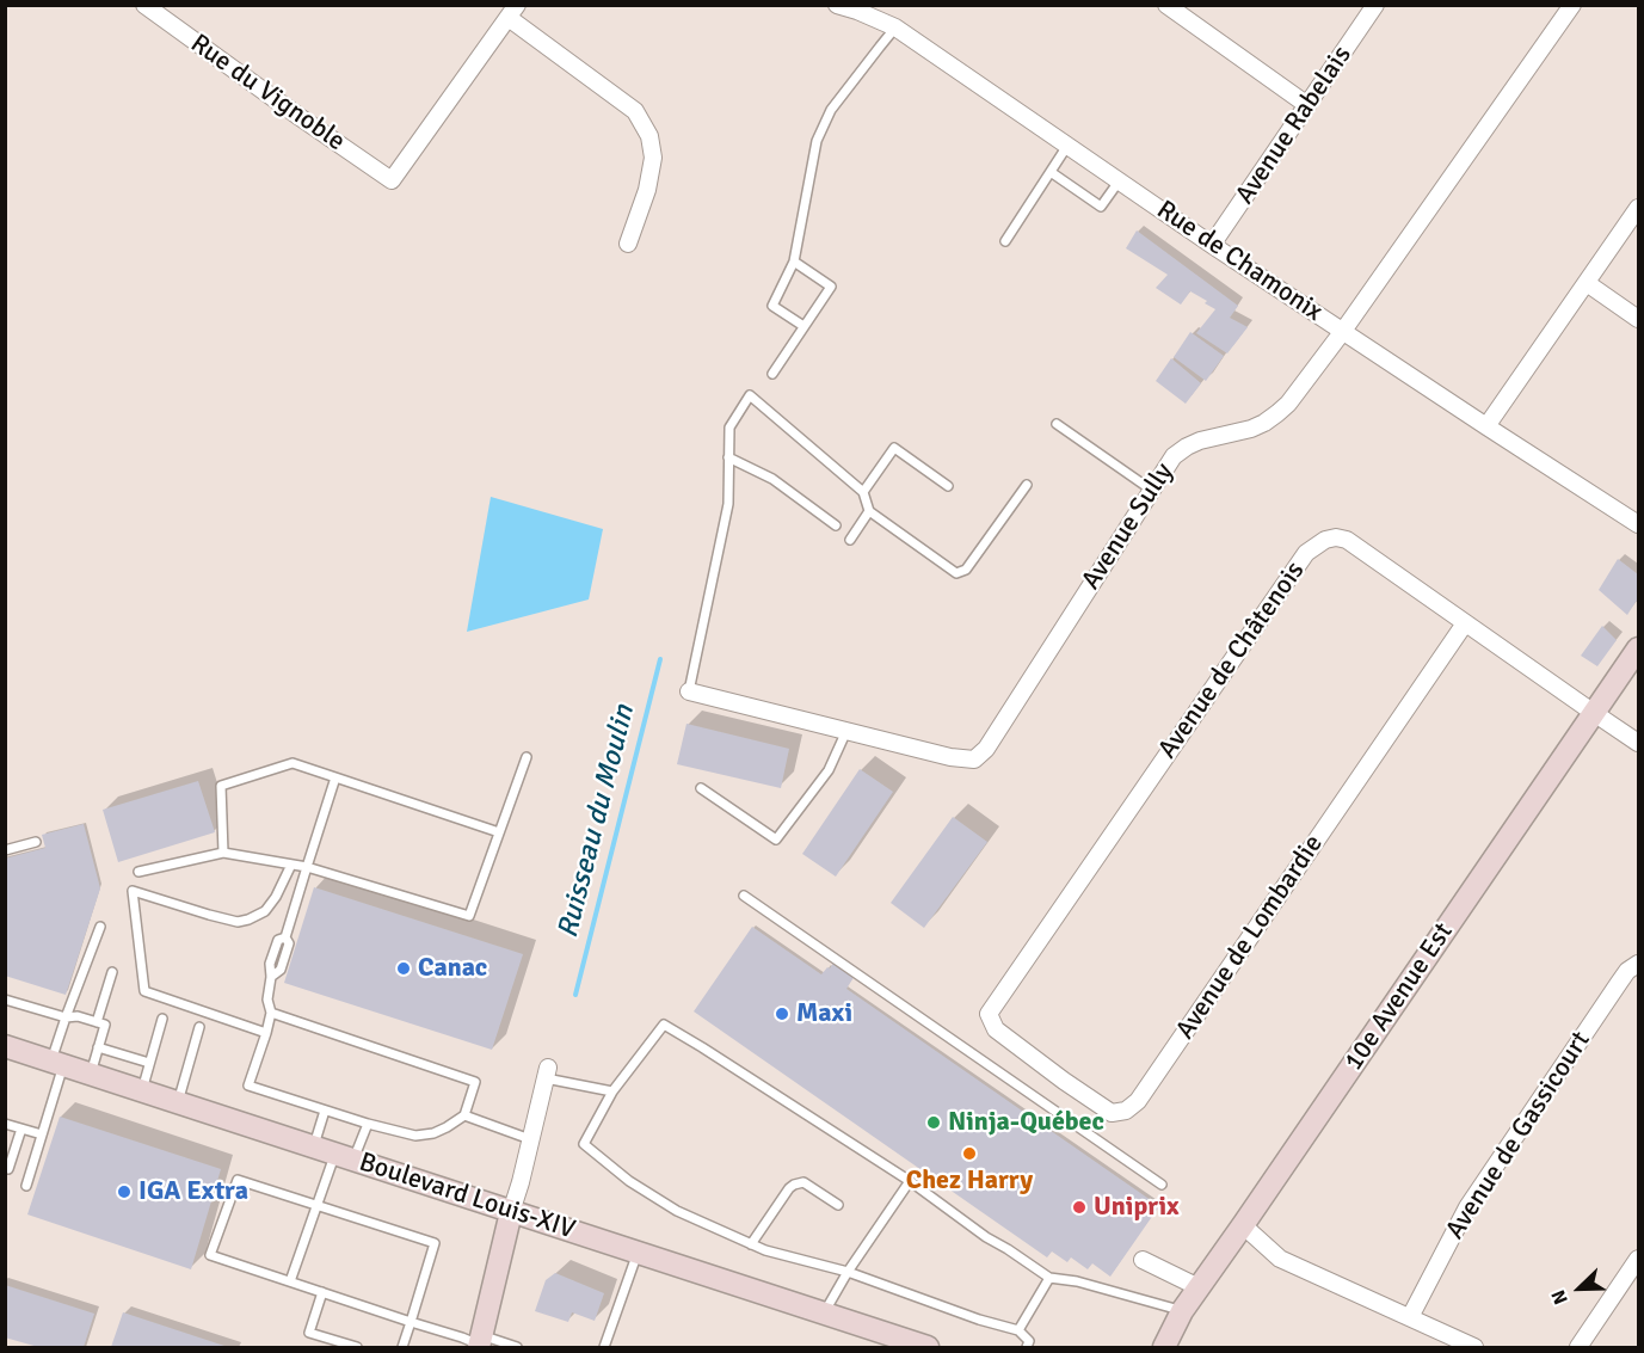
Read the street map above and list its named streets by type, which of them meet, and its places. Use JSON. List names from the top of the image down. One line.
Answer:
{"streets":{"street":["Rue du Vignoble","Avenue Rabelais","Rue de Chamonix","Avenue Sully","Avenue de Châtenois","Avenue de Lombardie","10e Avenue Est","Avenue de Gassicourt","Boulevard Louis-XIV"]},"crossings":[["Avenue Rabelais","Rue de Chamonix"],["Rue de Chamonix","Avenue Sully"],["Avenue de Châtenois","Avenue de Lombardie"],["Avenue de Châtenois","10e Avenue Est"]],"water":["Ruisseau du Moulin"],"places":["Canac","Maxi","Ninja-Québec","Chez Harry","IGA Extra","Uniprix"],"north":"bottom left"}
